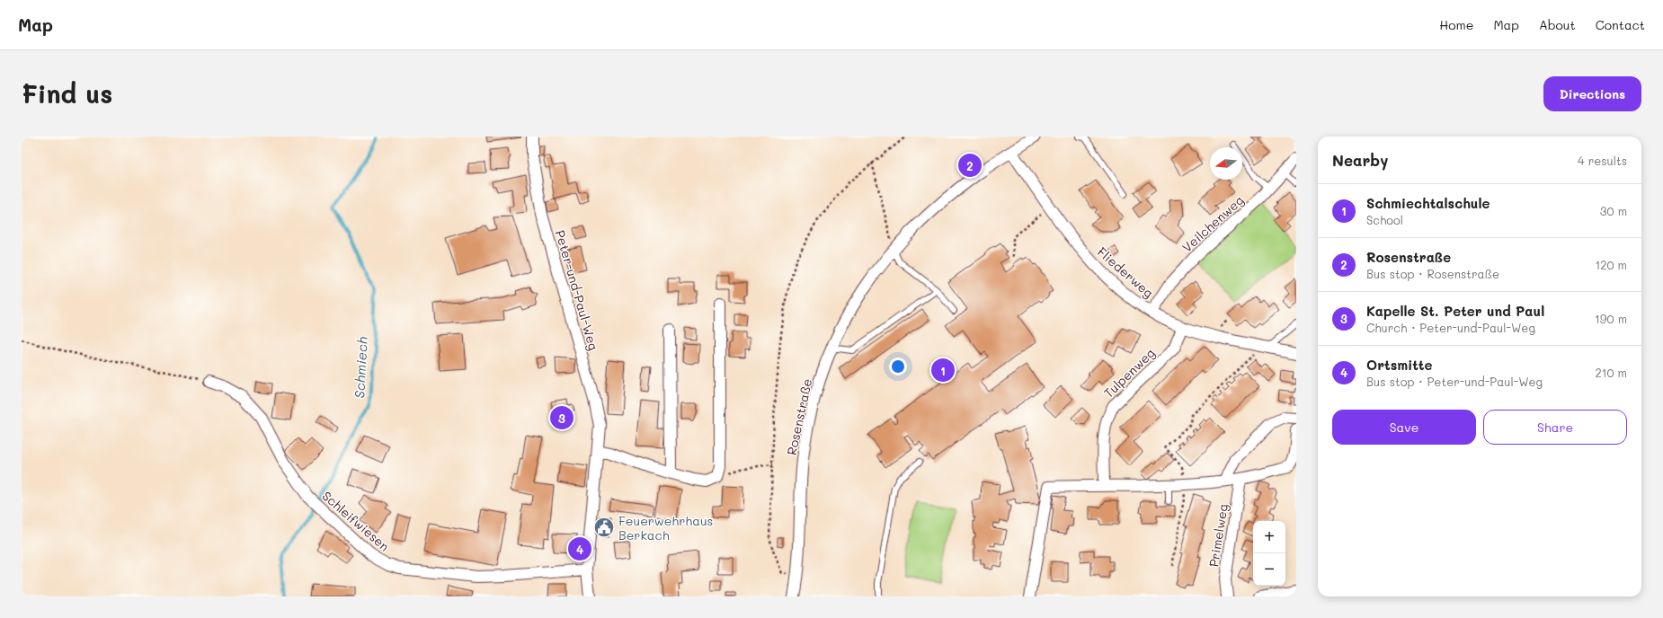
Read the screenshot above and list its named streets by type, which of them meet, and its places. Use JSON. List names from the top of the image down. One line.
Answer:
{"streets":{"street":["Veilchenweg","Fliederweg","Peter-und-Paul-Weg","Tulpenweg","Rosenstraße","Schleifwiesen","Primelweg"]},"crossings":[["Veilchenweg","Fliederweg"],["Fliederweg","Tulpenweg"],["Fliederweg","Rosenstraße"],["Peter-und-Paul-Weg","Schleifwiesen"]],"water":["Schmiech"],"places":{"public building":["Feuerwehrhaus Berkach"]},"north":"left","page":{"header":"Map","nav":["Home","Map","About","Contact"],"buttons":["Directions",["Save","Share"]],"title":"Find us","heading":["Nearby","4 results"],"pins":["2","1","3","4"],"list":[{"mark":"1","name":"Schmiechtalschule","note":"School","value":"30 m"},{"mark":"2","name":"Rosenstraße","note":"Bus stop · Rosenstraße","value":"120 m"},{"mark":"3","name":"Kapelle St. Peter und Paul","note":"Church · Peter-und-Paul-Weg","value":"190 m"},{"mark":"4","name":"Ortsmitte","note":"Bus stop · Peter-und-Paul-Weg","value":"210 m"}],"map_buttons":["+","−"]}}
